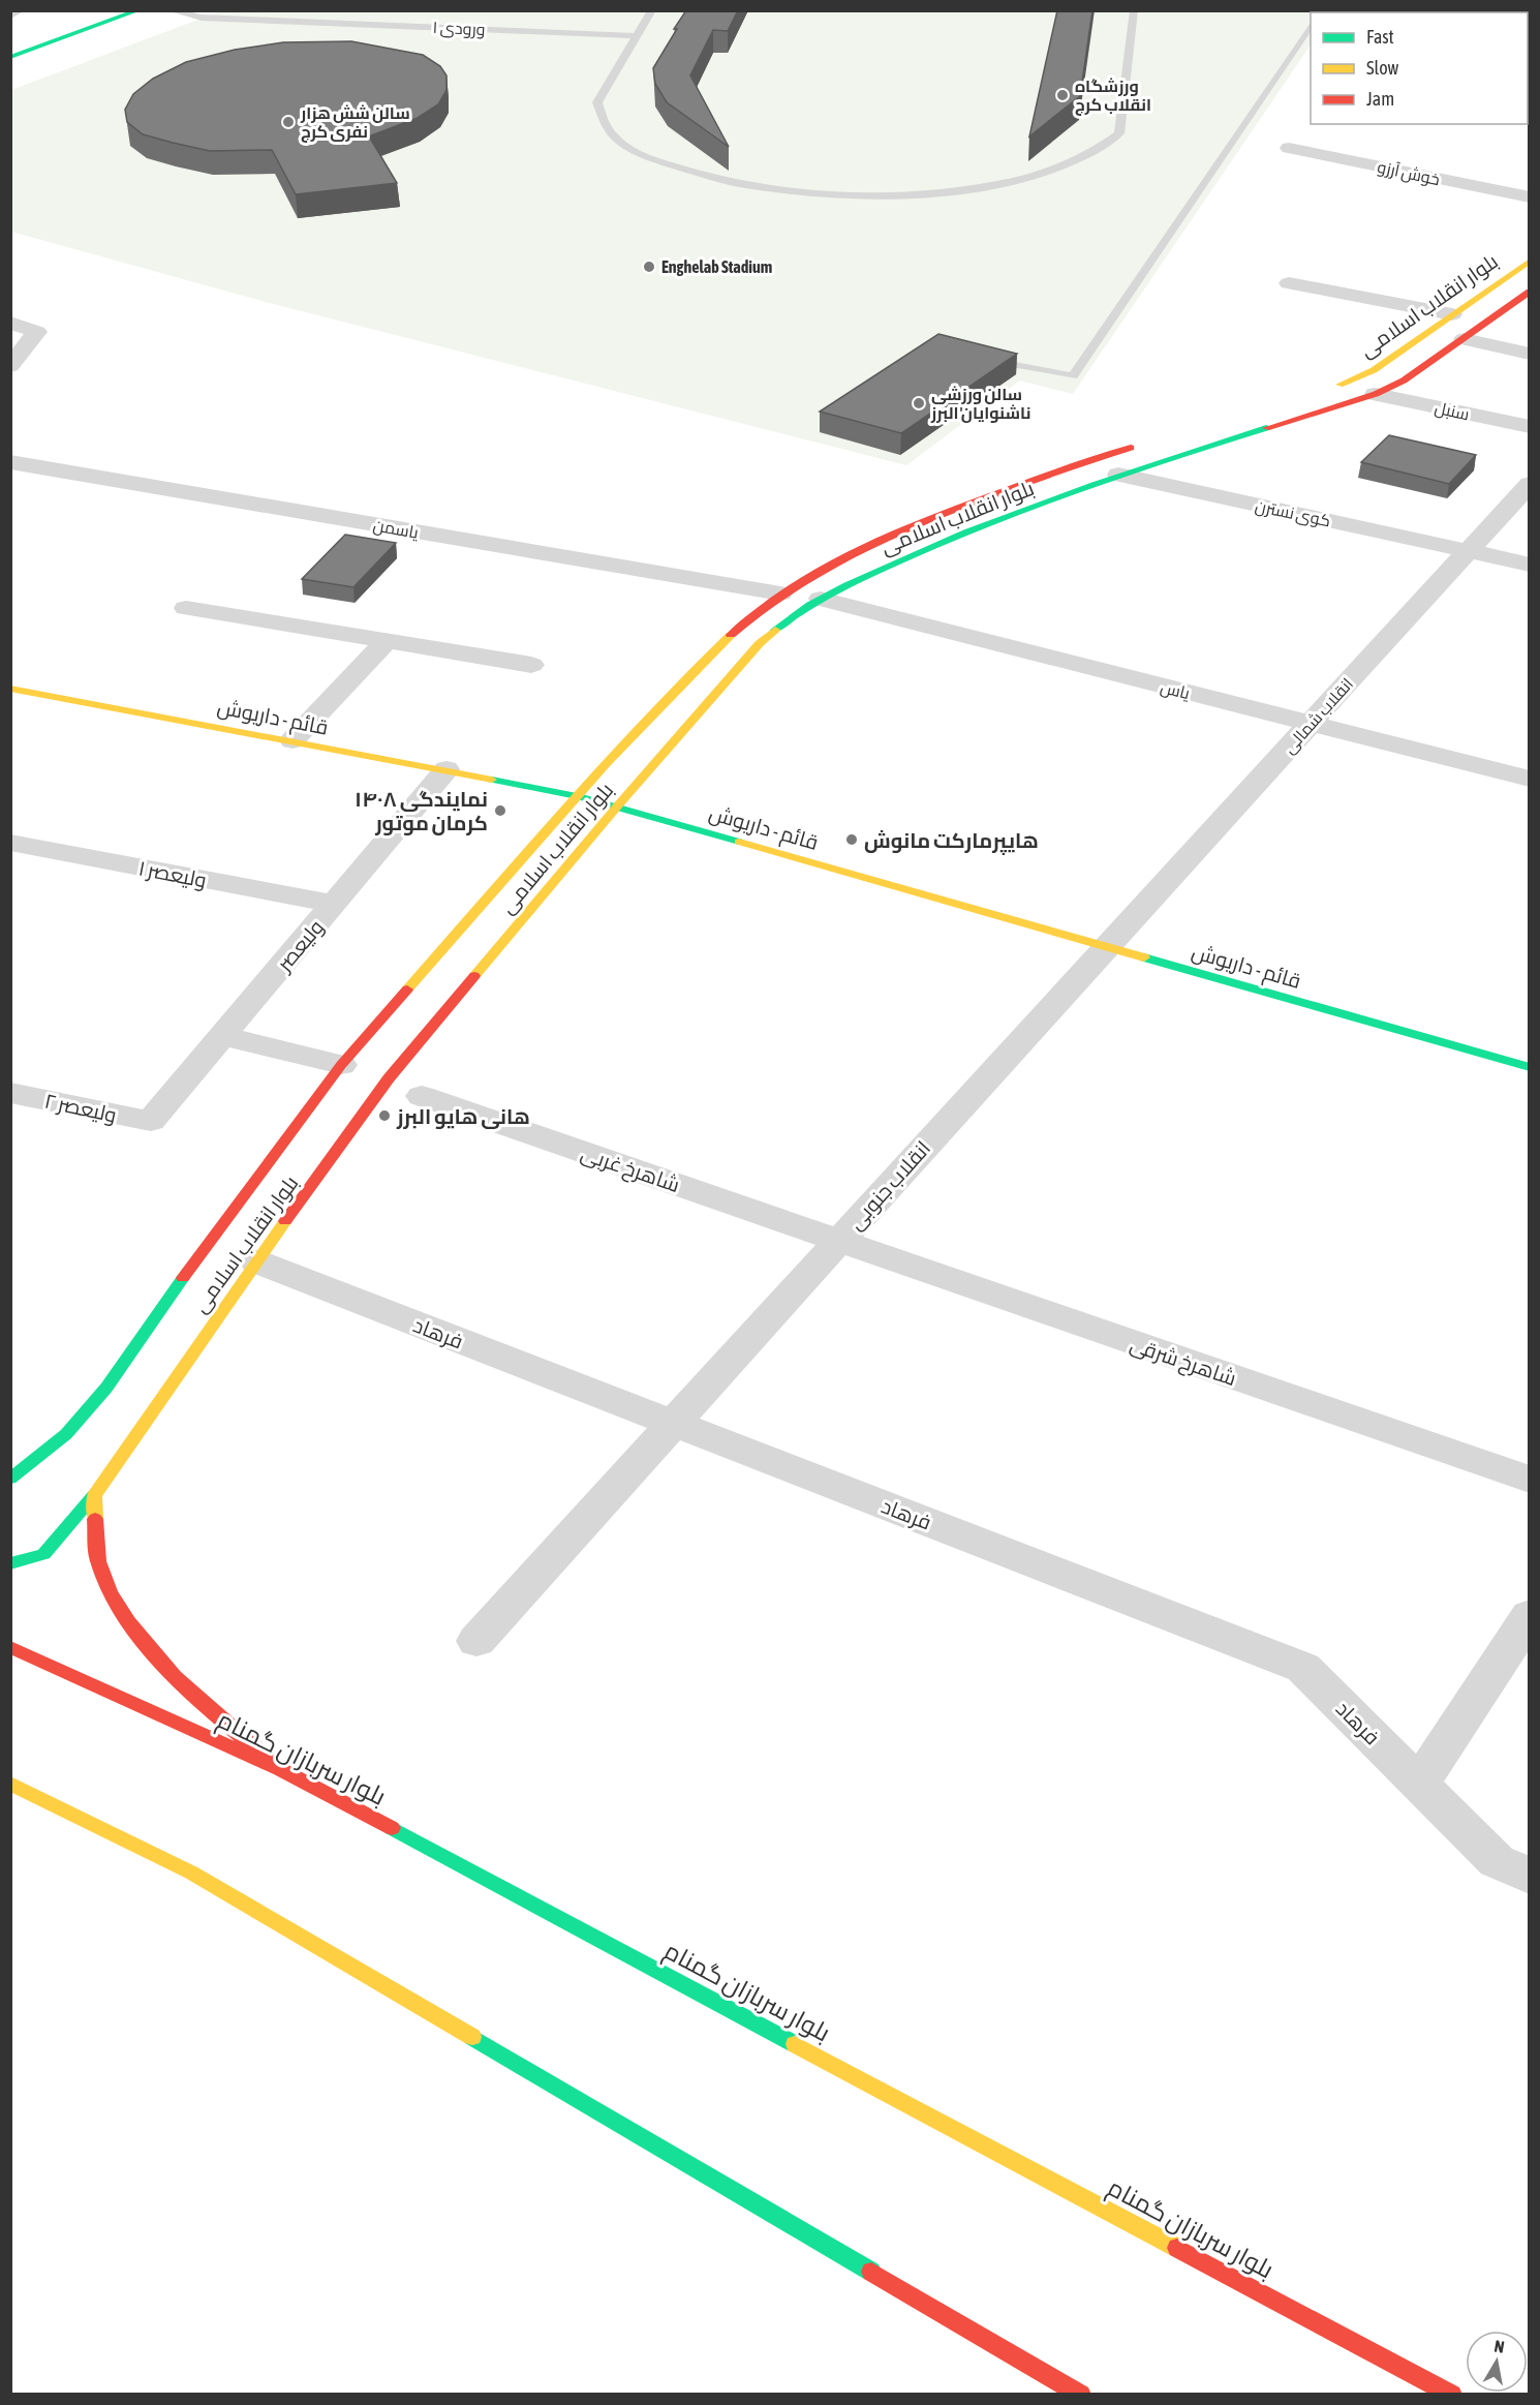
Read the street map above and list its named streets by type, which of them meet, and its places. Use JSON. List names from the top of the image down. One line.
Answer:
{"streets":{"main road":["بلوار انقلاب اسلامی","قائم - داریوش","بلوار سربازان گمنام"],"street":["خوش آرزو","سنبل","کوی نسترن","یاسمن","یاس","انقلاب شمالی","ولیعصر ۱","ولیعصر","ولیعصر ۲","شاهرخ غربی","انقلاب جنوبی","فرهاد","شاهرخ شرقی"],"lane":["ورودی ۱"]},"crossings":[["بلوار انقلاب اسلامی","سنبل"],["بلوار انقلاب اسلامی","کوی نسترن"],["بلوار انقلاب اسلامی","یاسمن"],["بلوار انقلاب اسلامی","یاس"],["بلوار انقلاب اسلامی","قائم - داریوش"],["بلوار انقلاب اسلامی","فرهاد"],["کوی نسترن","انقلاب شمالی"],["یاس","انقلاب شمالی"],["انقلاب شمالی","قائم - داریوش"],["انقلاب شمالی","انقلاب جنوبی"],["قائم - داریوش","ولیعصر"],["قائم - داریوش","انقلاب جنوبی"],["ولیعصر ۱","ولیعصر"],["ولیعصر","ولیعصر ۲"],["شاهرخ غربی","انقلاب جنوبی"],["شاهرخ غربی","شاهرخ شرقی"],["انقلاب جنوبی","فرهاد"],["انقلاب جنوبی","شاهرخ شرقی"]],"places":["ورزشگاه انقلاب کرج","سالن شش هزار نفری کرج","Enghelab Stadium","سالن ورزشی ناشنوایان البرز","نمایندگی ۱۴۰۸ کرمان موتور","هایپرمارکت مانوش","هانی هایو البرز"],"legend":["Fast","Slow","Jam"],"north":"top"}
